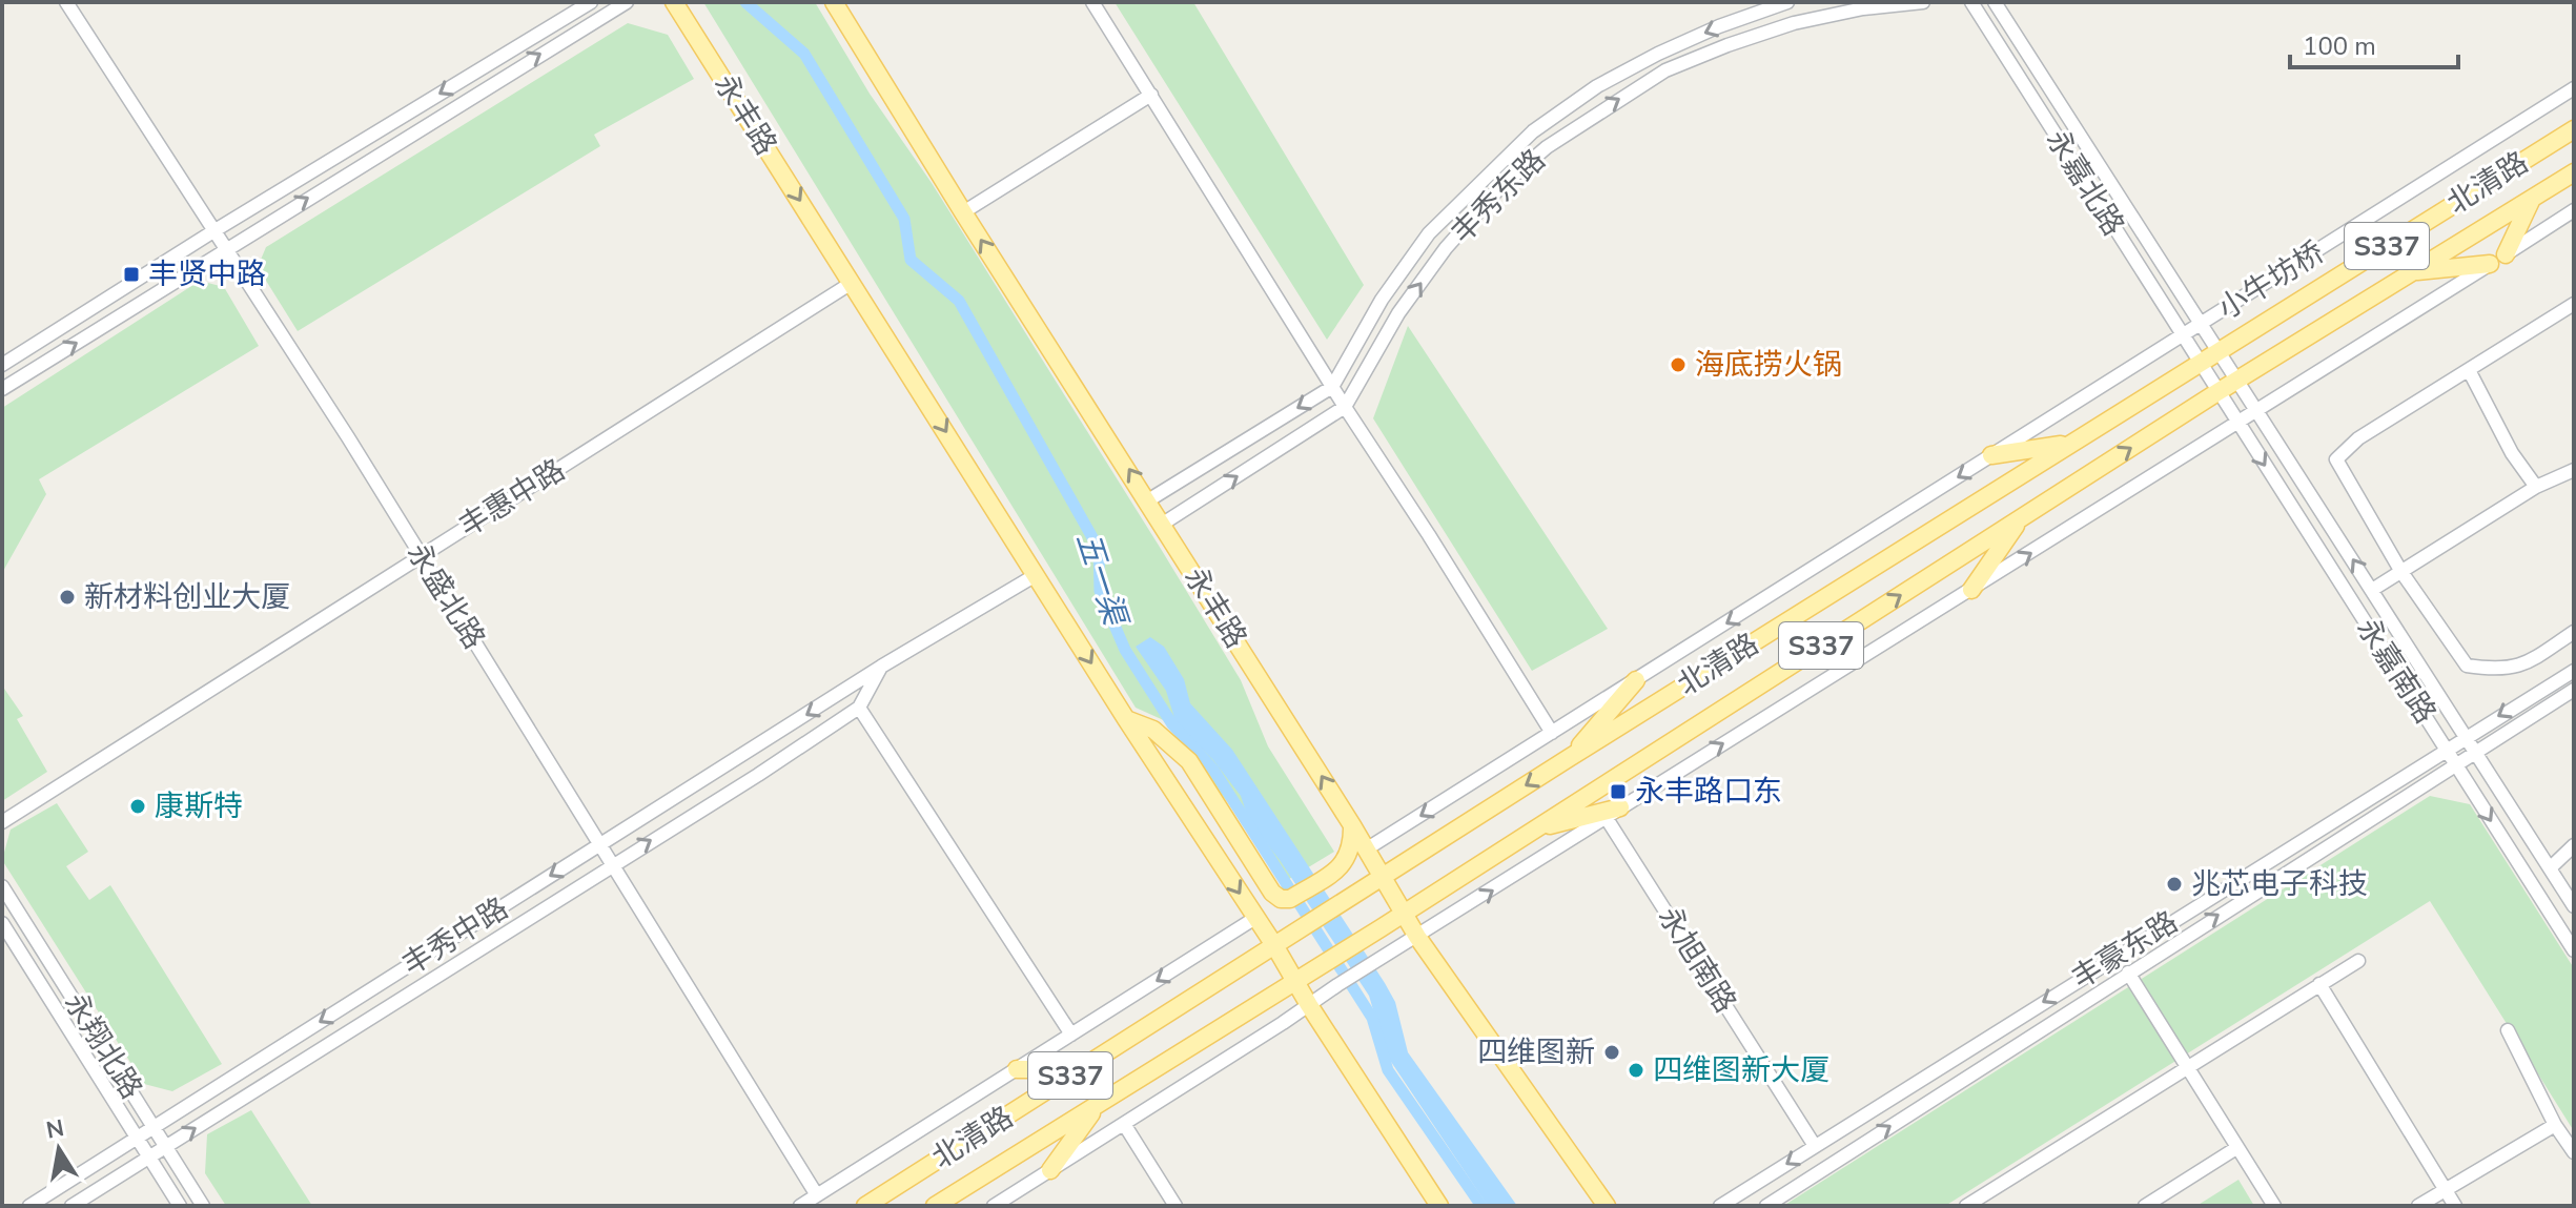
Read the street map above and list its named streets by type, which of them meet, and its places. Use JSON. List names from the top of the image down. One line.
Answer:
{"streets":{"main road":["永丰路","北清路","S337"],"street":["永嘉北路","丰秀东路","小牛坊桥","丰惠中路","永盛北路","永嘉南路","丰秀中路","丰豪东路","永旭南路","永翔北路"]},"crossings":[["永丰路","北清路"],["永丰路","丰秀东路"],["永丰路","丰惠中路"],["永丰路","丰秀中路"],["永嘉北路","北清路"],["永嘉北路","小牛坊桥"],["永嘉北路","永嘉南路"],["北清路","小牛坊桥"],["北清路","永盛北路"],["北清路","永嘉南路"],["丰惠中路","永盛北路"],["永盛北路","丰秀中路"],["永嘉南路","丰豪东路"],["丰秀中路","永翔北路"],["丰豪东路","永旭南路"]],"water":["五一渠"],"places":{"transit":["丰贤中路","永丰路口东"],"other":["海底捞火锅","新材料创业大厦","康斯特","兆芯电子科技","四维图新","四维图新大厦"]},"scale_bar":"100 m","north":"top"}
